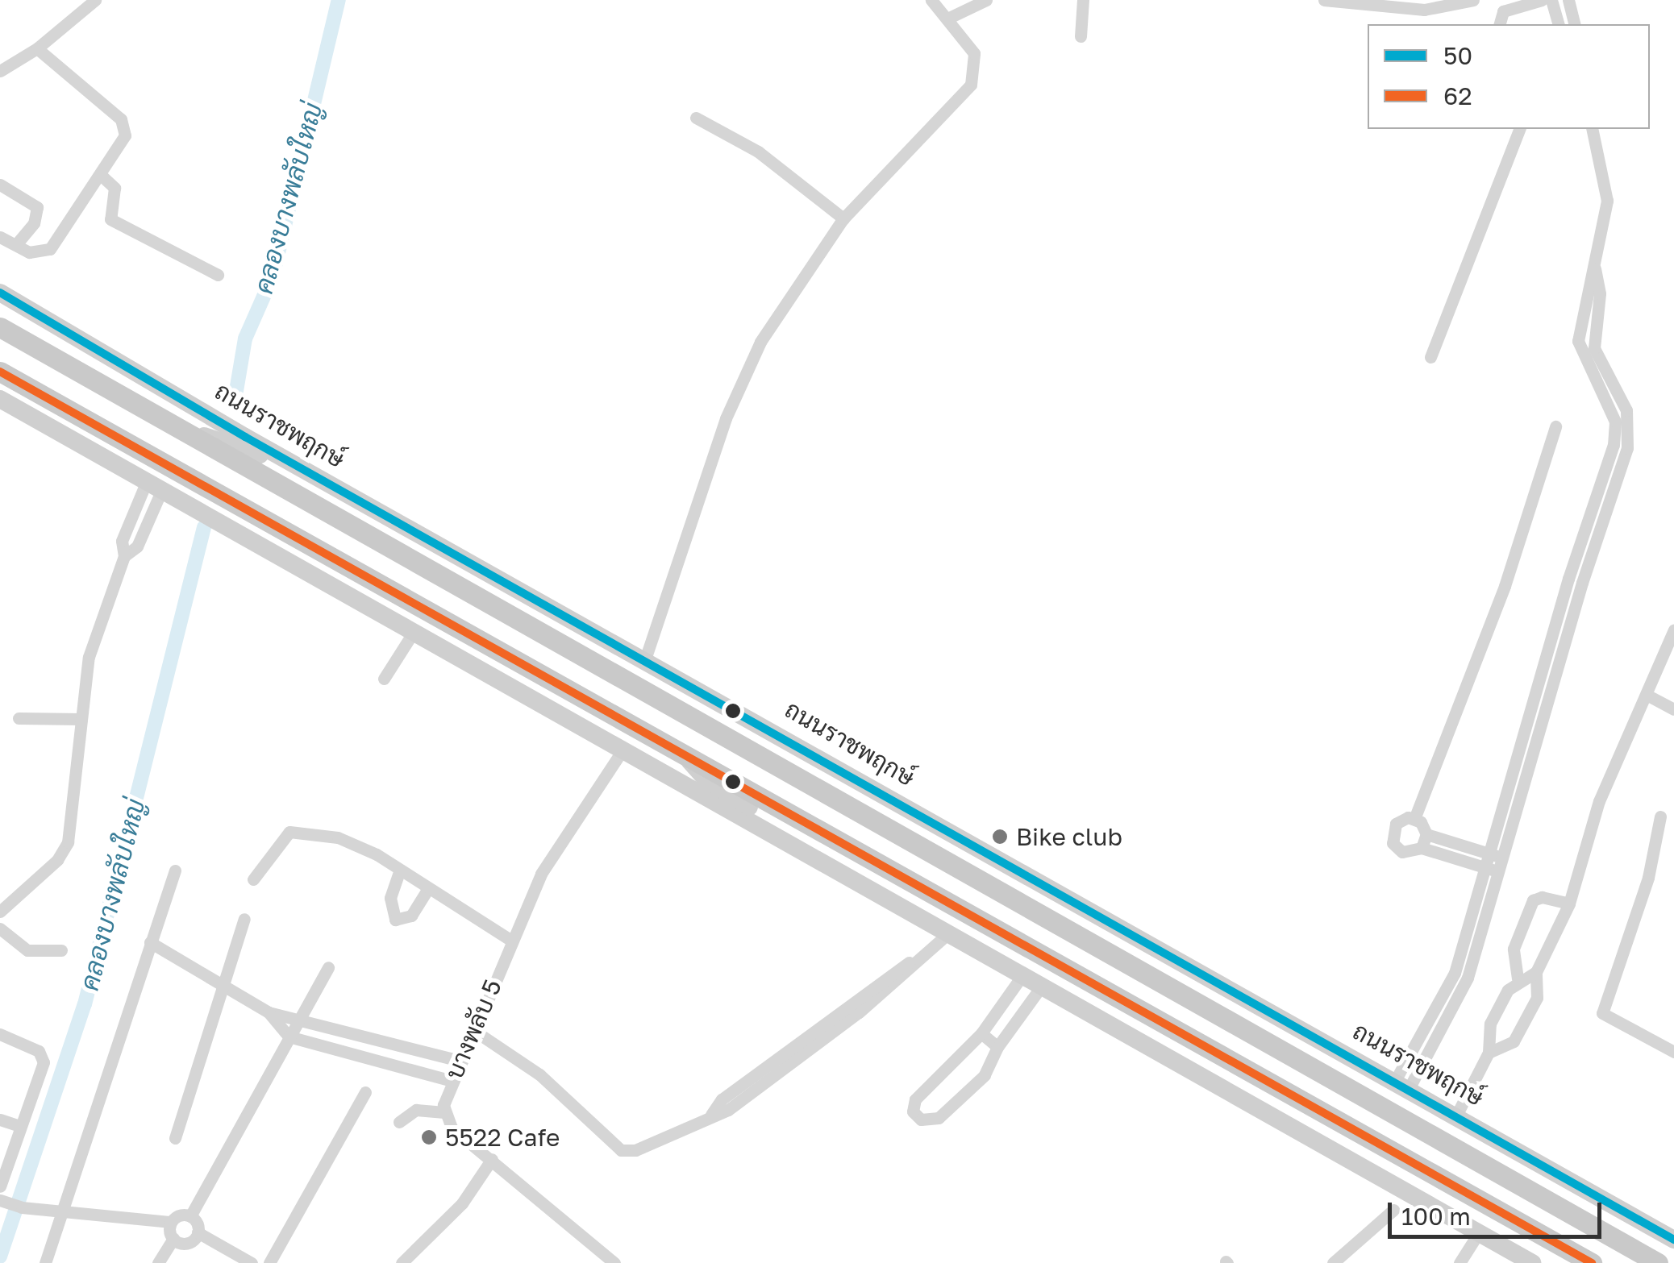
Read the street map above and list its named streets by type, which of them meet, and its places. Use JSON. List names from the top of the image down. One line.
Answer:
{"streets":{"main road":["ถนนราชพฤกษ์"],"street":["บางพลับ 5"]},"water":["คลองบางพลับใหญ่"],"places":["Bike club","5522 Cafe"],"lines":["transit line 50","transit line 62"],"legend":["50","62"],"scale_bar":"100 m"}
